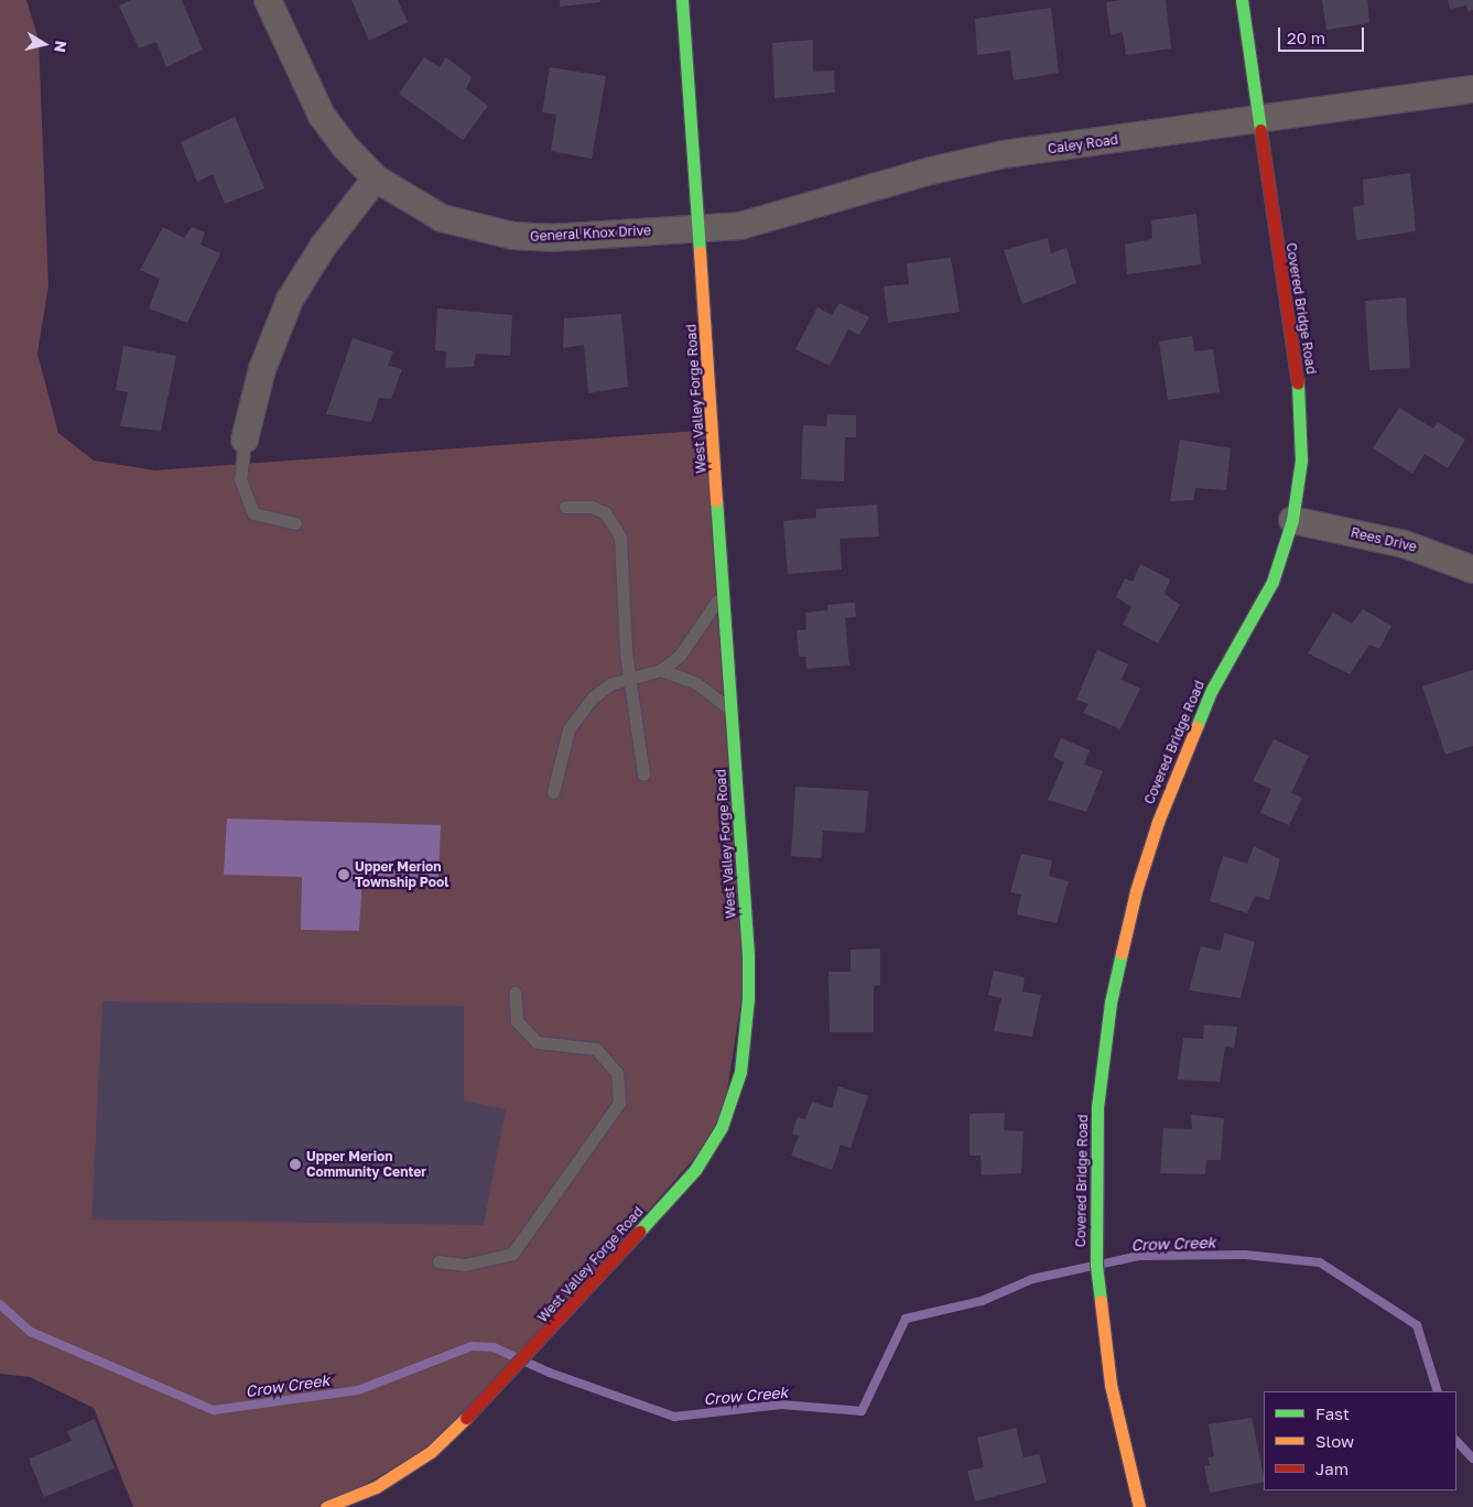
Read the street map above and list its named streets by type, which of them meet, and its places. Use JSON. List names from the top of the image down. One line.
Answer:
{"streets":{"main road":["Covered Bridge Road","West Valley Forge Road"],"street":["Caley Road","General Knox Drive","Rees Drive"]},"crossings":[["Caley Road","General Knox Drive"],["Caley Road","Covered Bridge Road"],["Caley Road","West Valley Forge Road"],["General Knox Drive","West Valley Forge Road"],["Covered Bridge Road","Rees Drive"]],"water":["Crow Creek"],"places":["Upper Merion Township Pool","Upper Merion Community Center"],"legend":["Fast","Slow","Jam"],"scale_bar":"20 m","north":"right"}
